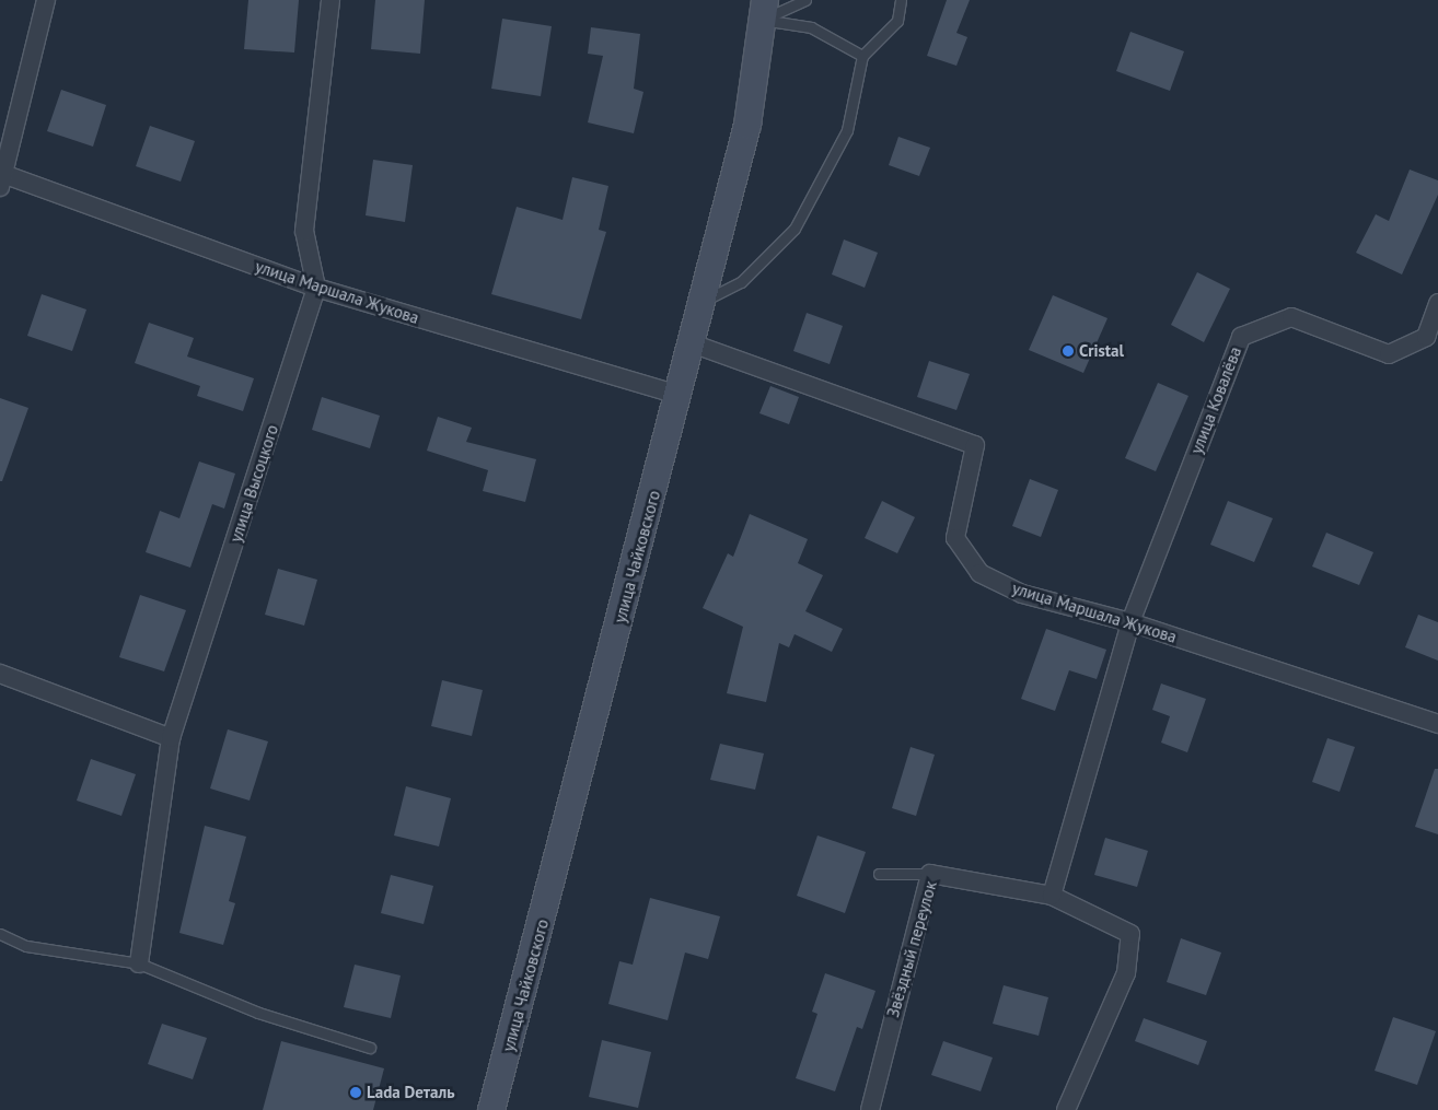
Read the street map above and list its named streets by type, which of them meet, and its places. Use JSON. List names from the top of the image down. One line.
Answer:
{"streets":{"main road":["улица Чайковского"],"street":["улица Маршала Жукова","улица Ковалёва","улица Высоцкого","Звёздный переулок"]},"crossings":[["улица Маршала Жукова","улица Ковалёва"],["улица Маршала Жукова","улица Высоцкого"],["улица Маршала Жукова","улица Чайковского"]],"places":["Cristal","Lada Dеталь"]}
